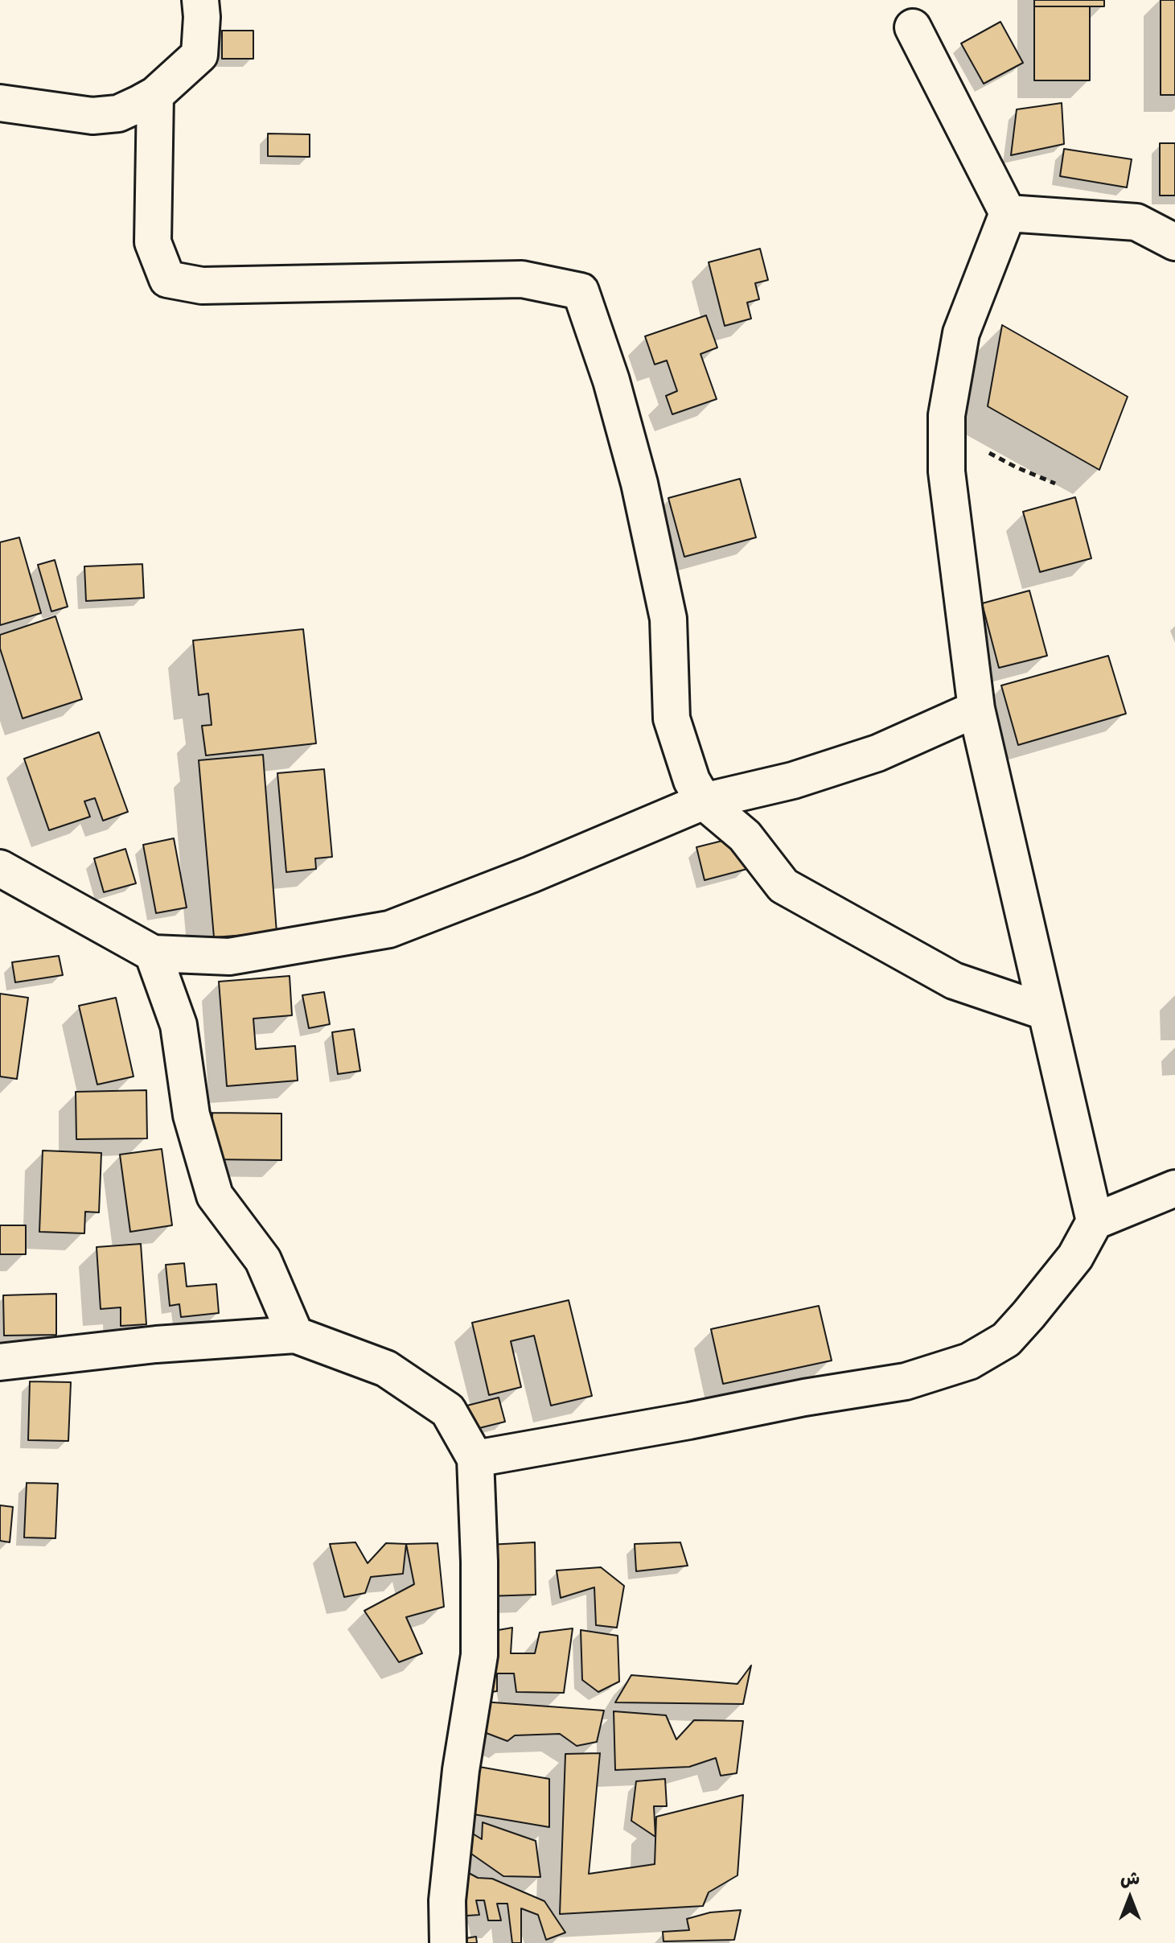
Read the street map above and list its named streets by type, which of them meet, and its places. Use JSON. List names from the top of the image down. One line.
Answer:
{"north":"top"}
